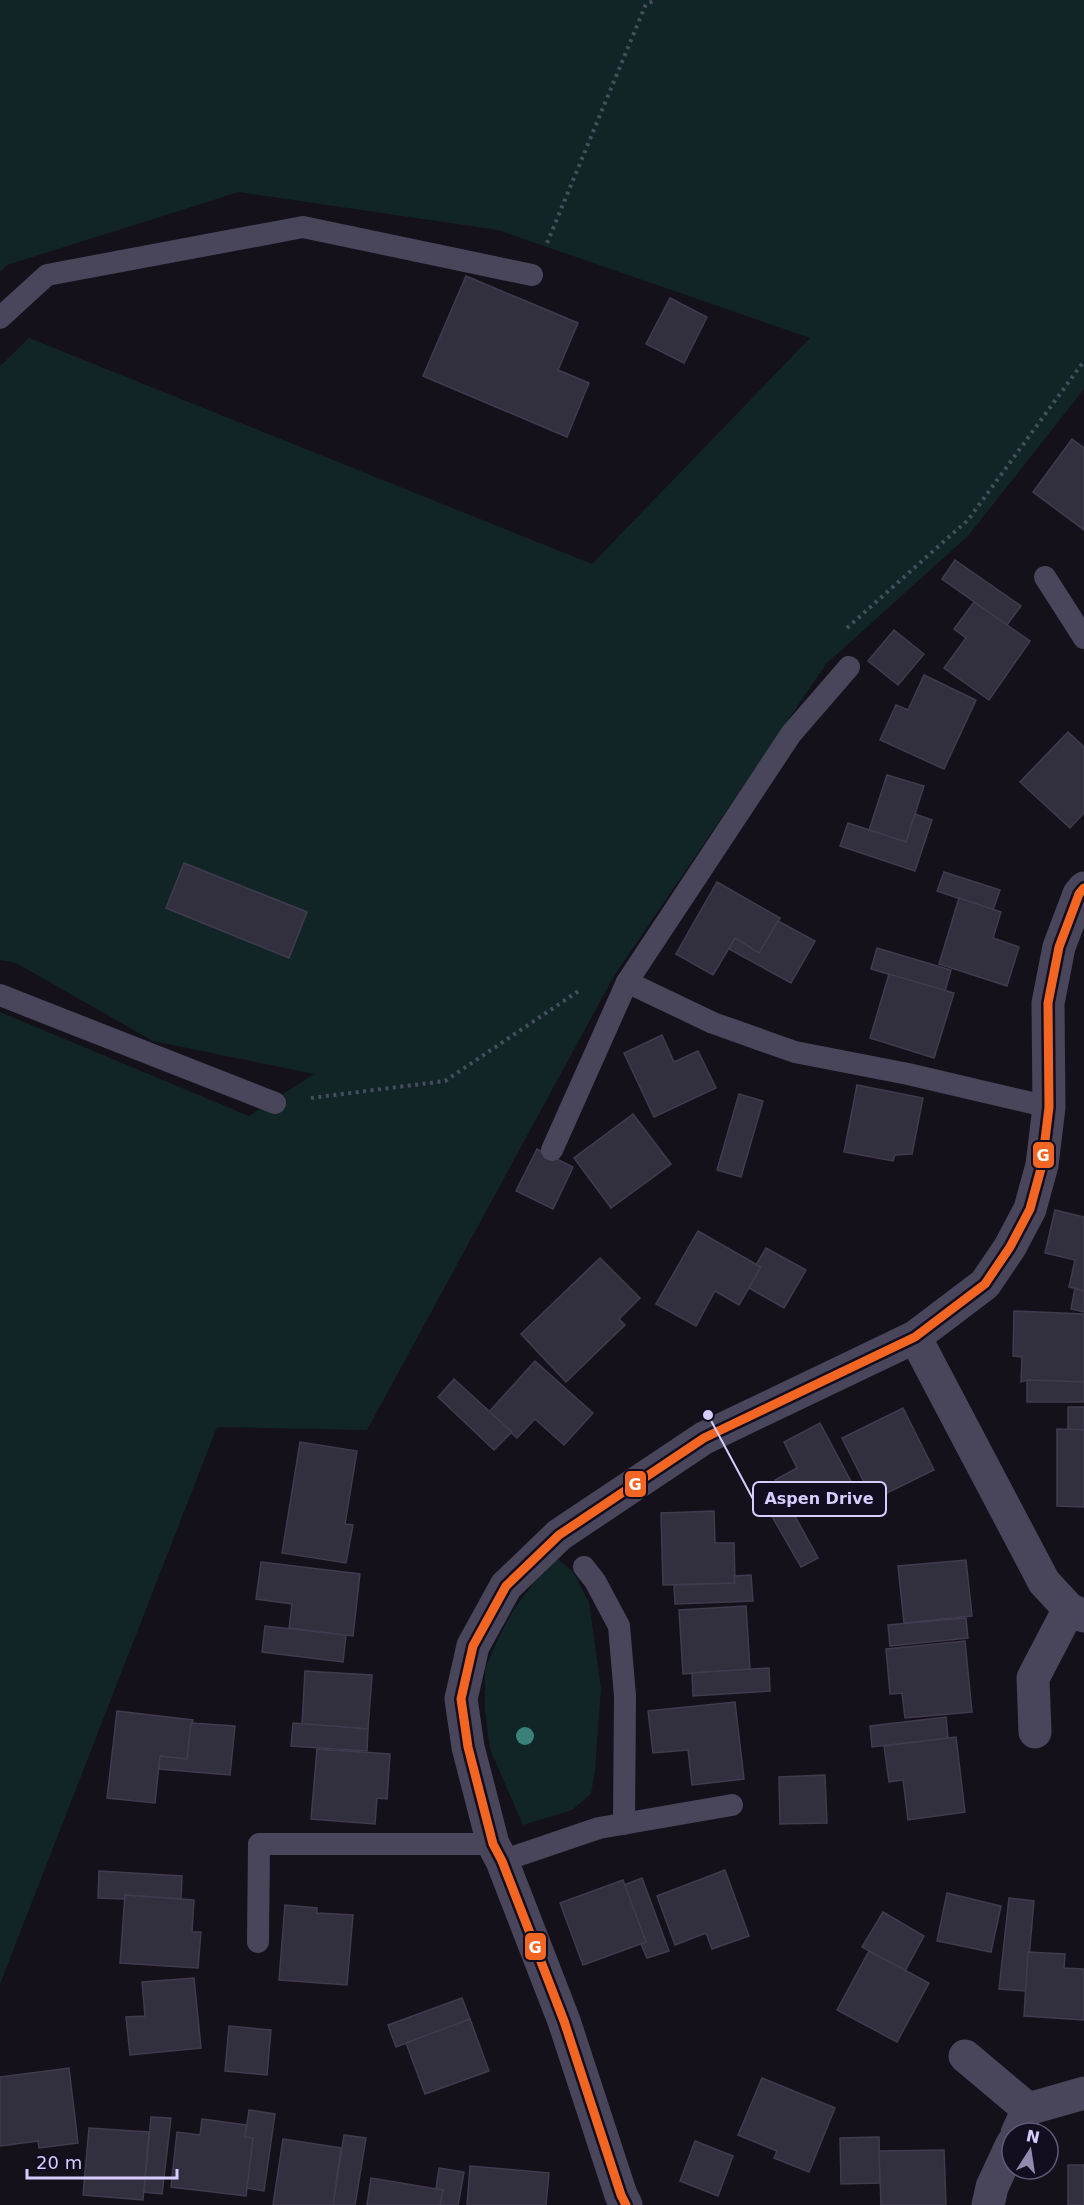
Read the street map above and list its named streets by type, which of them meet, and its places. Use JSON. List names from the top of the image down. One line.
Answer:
{"places":["Aspen Drive"],"lines":["transit line G"],"scale_bar":"20 m","north":"top"}
